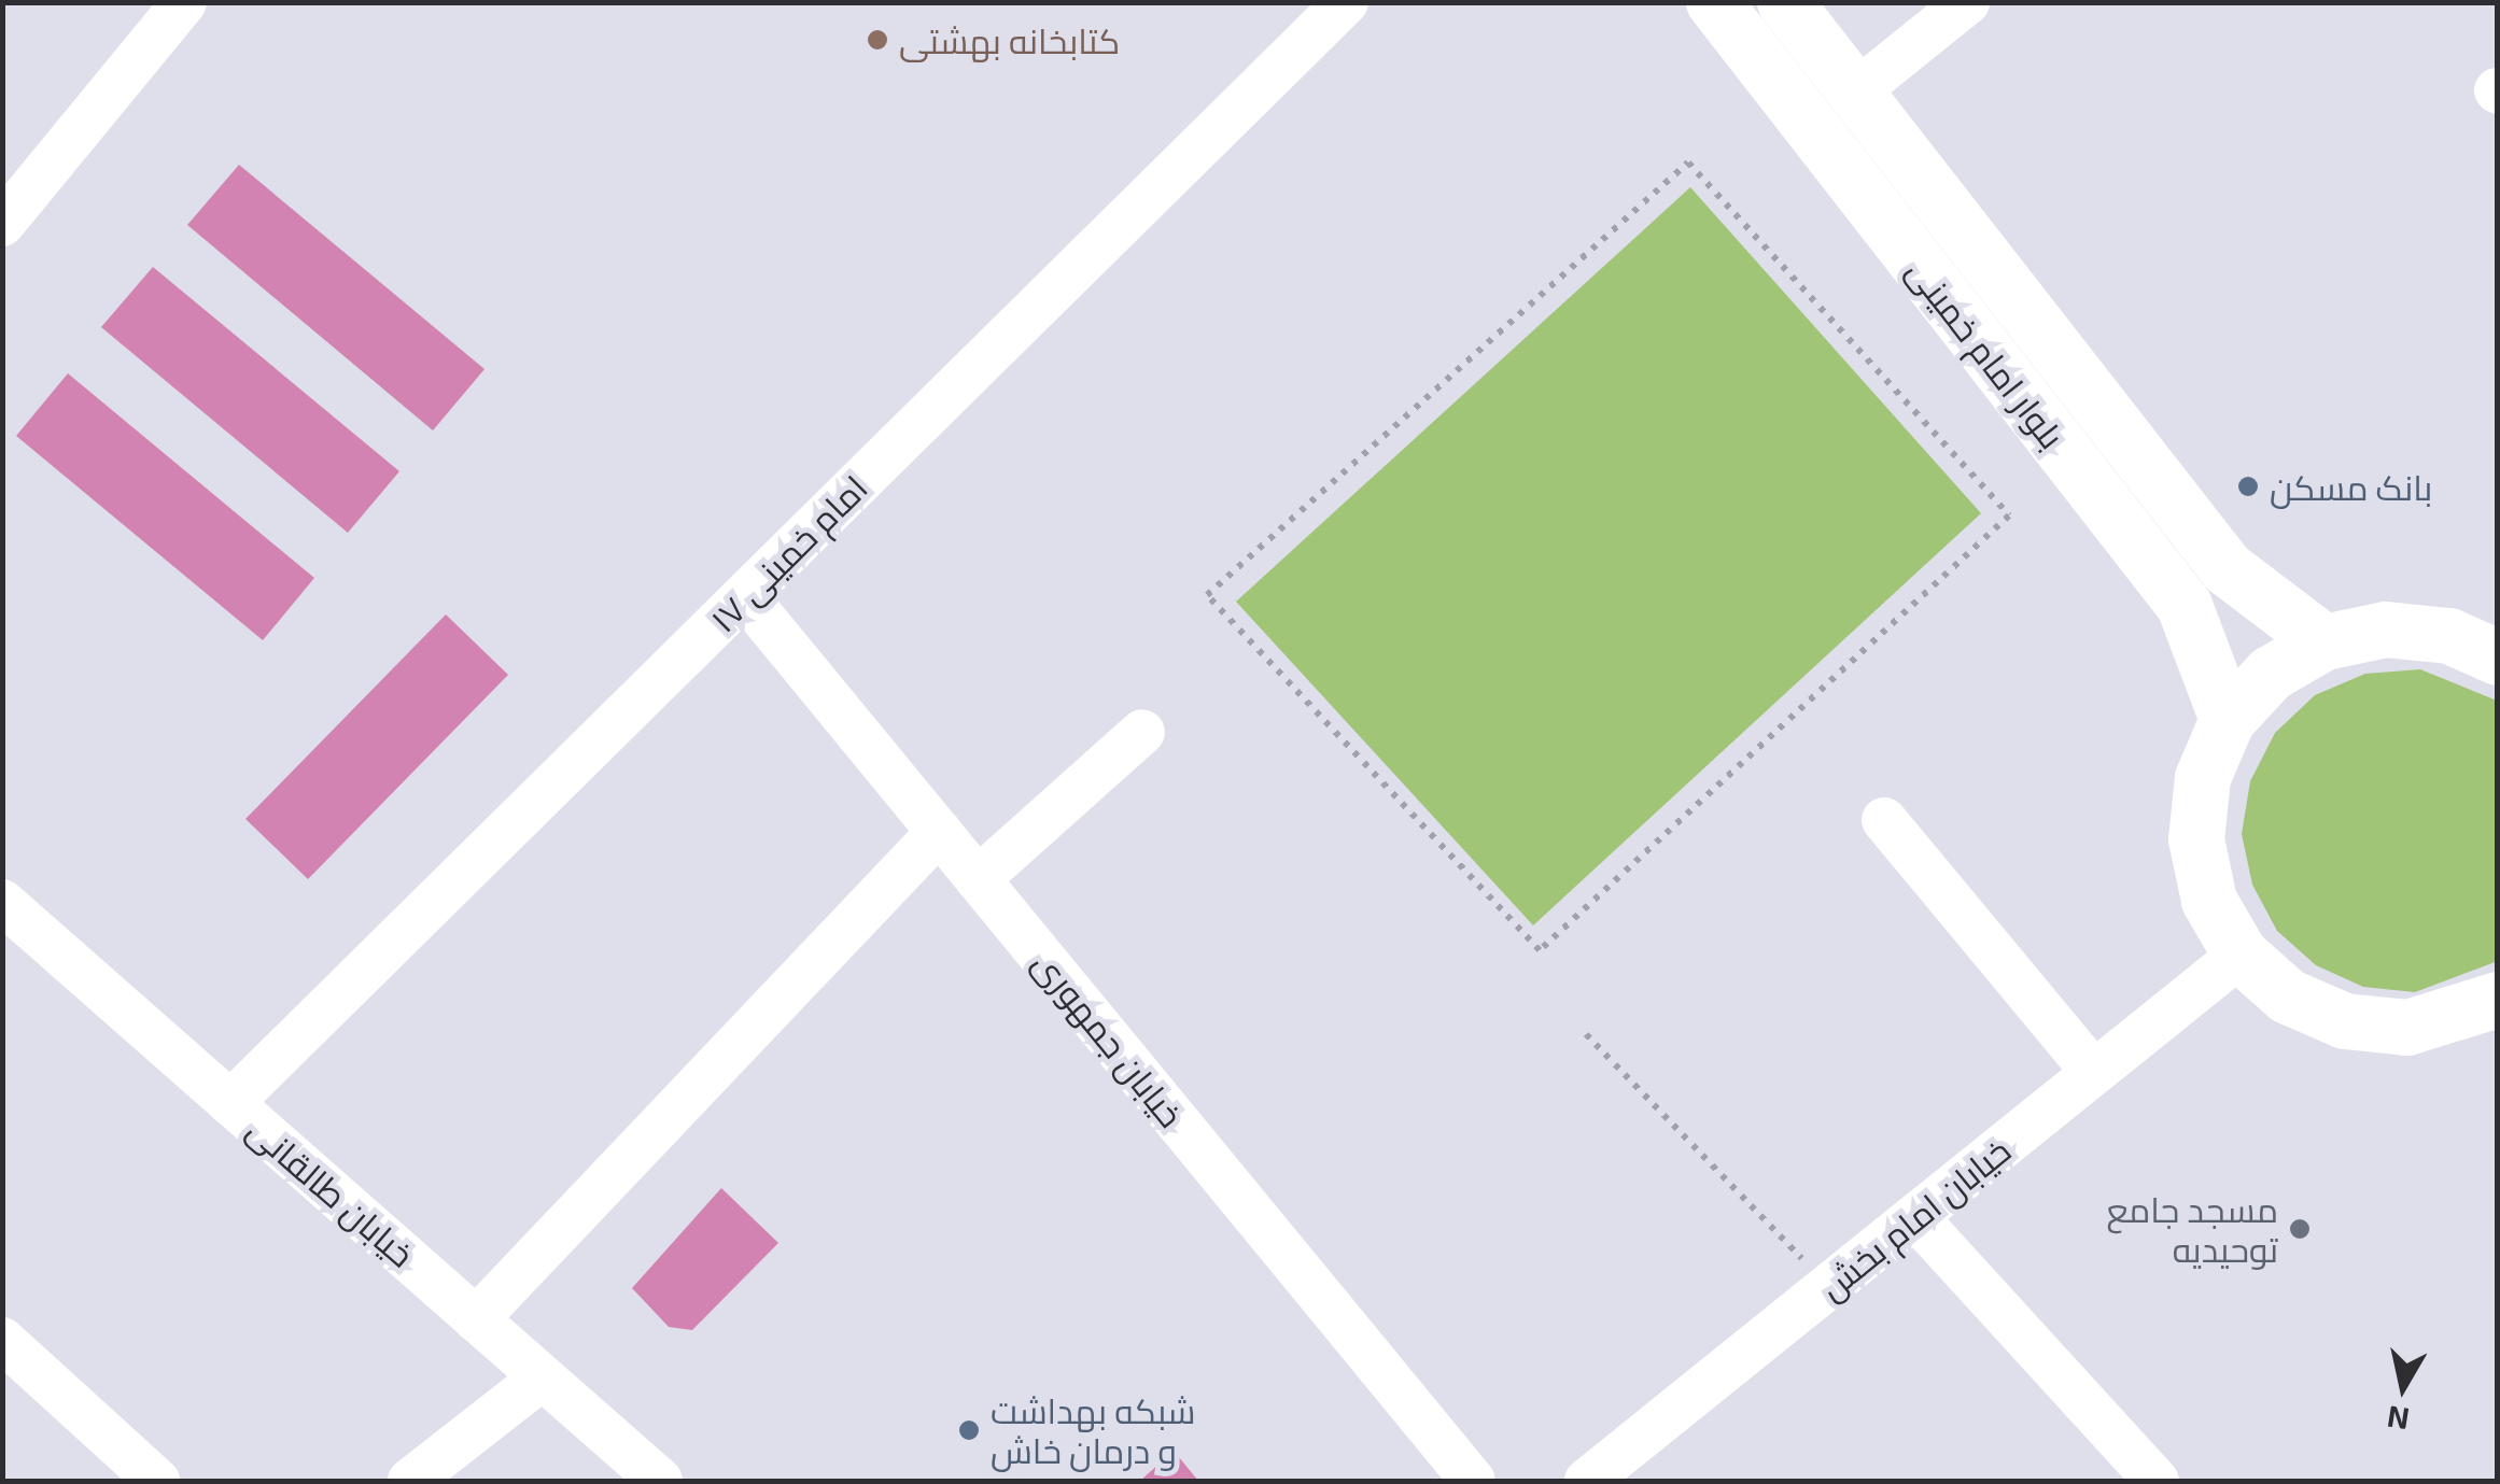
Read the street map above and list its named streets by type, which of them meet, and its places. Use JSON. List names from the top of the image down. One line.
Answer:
{"streets":{"main road":["بلوار امام خمینی"],"street":["امام خمینی ۱۷","خیابان جمهوری","خیابان طالقانی","خیابان امام بخش"]},"crossings":[["امام خمینی ۱۷","خیابان جمهوری"],["امام خمینی ۱۷","خیابان طالقانی"]],"places":["کتابخانه بهشتی","بانک مسکن","مسجد جامع توحیدیه","شبکه بهداشت و درمان خاش"],"north":"bottom"}
